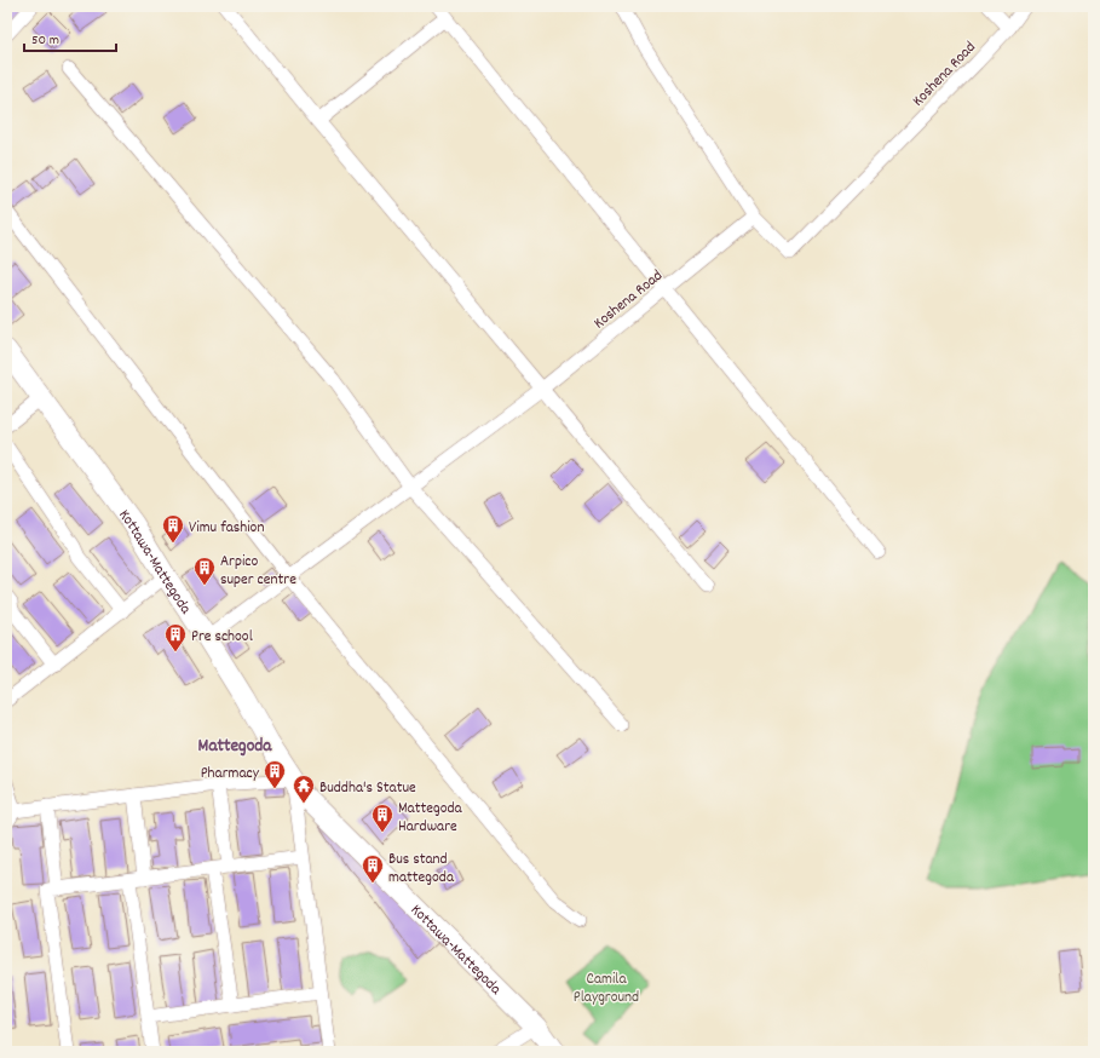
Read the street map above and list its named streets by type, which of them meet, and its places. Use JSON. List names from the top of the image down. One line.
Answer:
{"streets":{"main road":["Kottawa-Mattegoda"],"street":["Koshena Road"]},"crossings":[["Koshena Road","Kottawa-Mattegoda"]],"districts":["Mattegoda"],"parks":["Camila Playground"],"places":{"building":["Vimu fashion","Arpico super centre","Pre school","Pharmacy","Mattegoda Hardware","Bus stand mattegoda"],"temple":["Buddha's Statue"]},"scale_bar":"50 m"}
